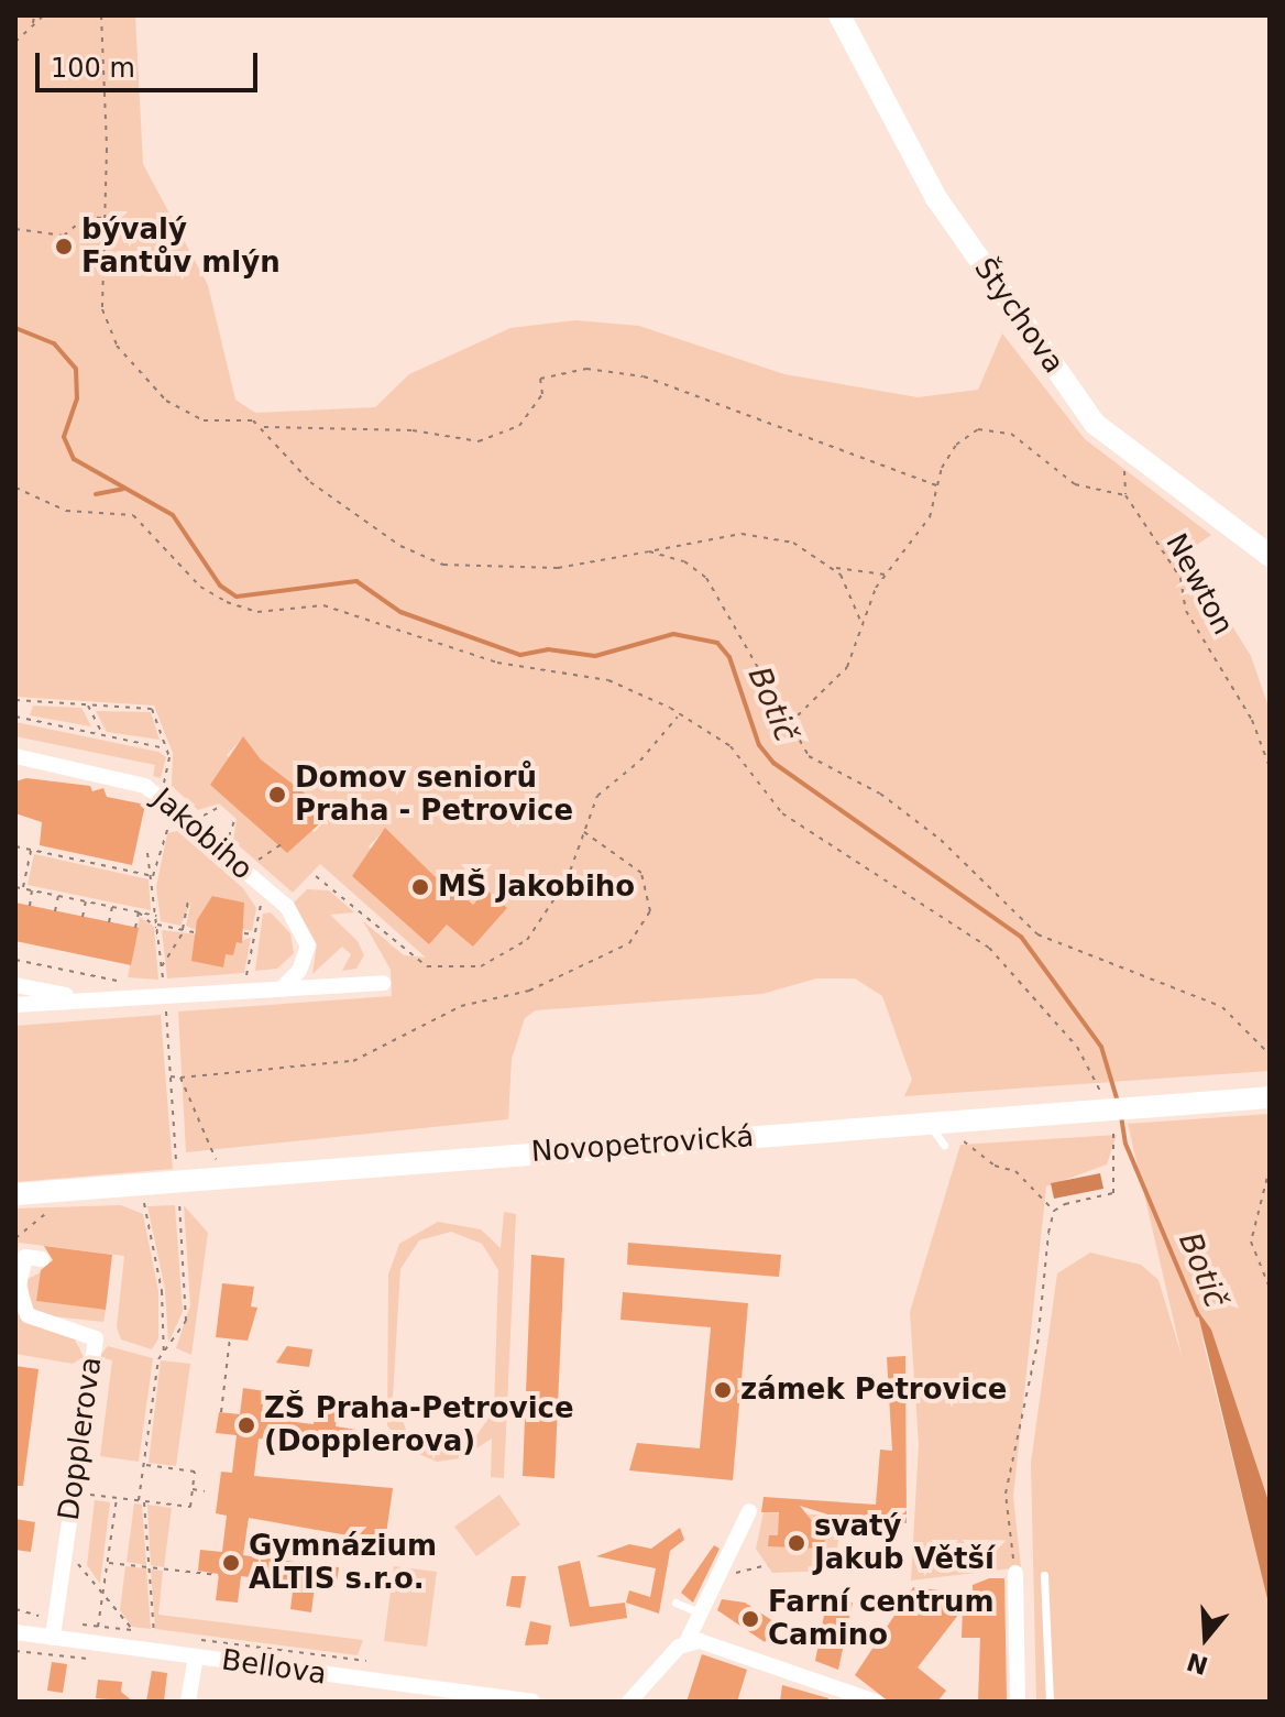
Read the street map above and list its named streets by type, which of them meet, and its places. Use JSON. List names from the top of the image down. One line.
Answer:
{"streets":{"main road":["Štychova","Novopetrovická"],"street":["Jakobiho","Dopplerova","Bellova"],"path":["Newton"]},"crossings":[["Dopplerova","Bellova"]],"water":["Botič"],"places":["bývalý Fantův mlýn","Domov seniorů Praha - Petrovice","MŠ Jakobiho","zámek Petrovice","ZŠ Praha-Petrovice (Dopplerova)","svatý Jakub Větší","Gymnázium ALTIS s.r.o.","Farní centrum Camino"],"scale_bar":"100 m","north":"bottom"}
